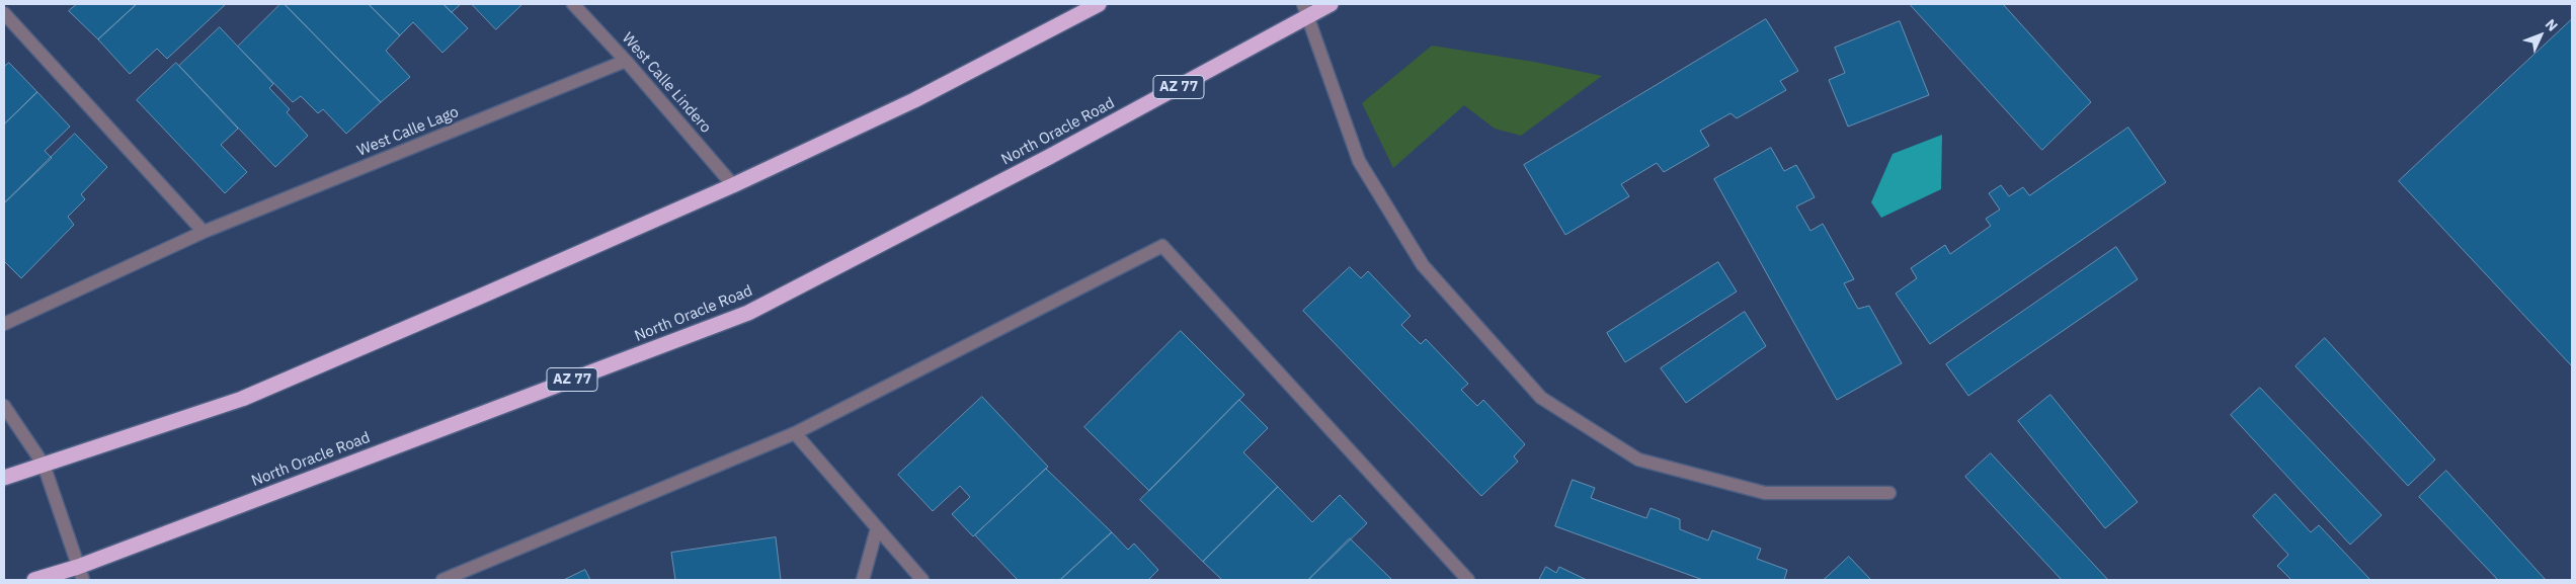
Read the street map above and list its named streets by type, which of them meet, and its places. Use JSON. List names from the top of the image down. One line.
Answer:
{"streets":{"highway":["AZ 77","North Oracle Road"],"street":["West Calle Lindero","West Calle Lago"]},"crossings":[["West Calle Lindero","West Calle Lago"]],"north":"top right"}
